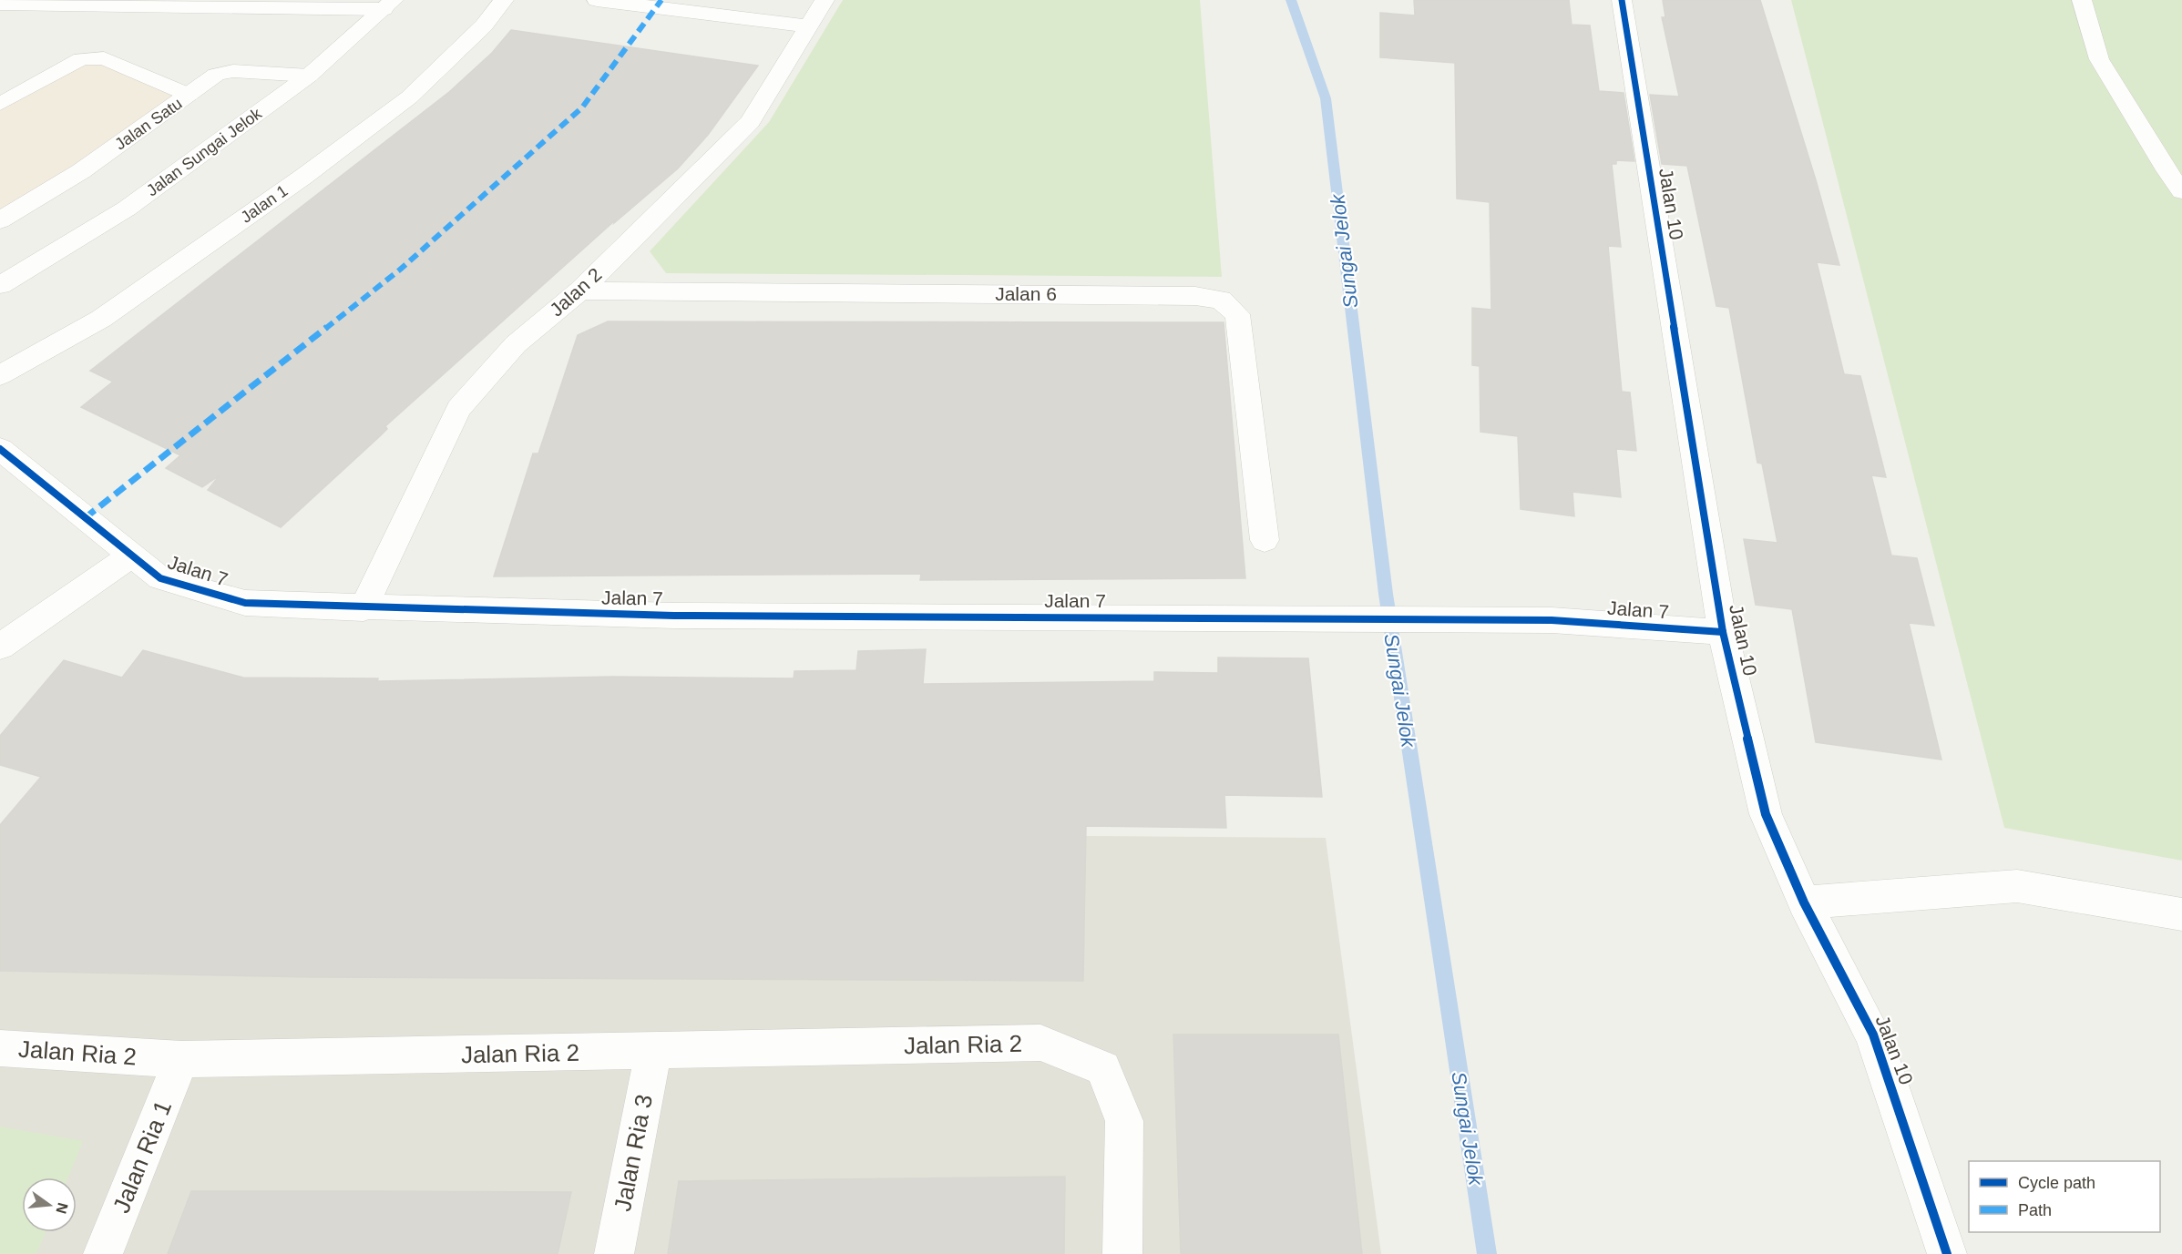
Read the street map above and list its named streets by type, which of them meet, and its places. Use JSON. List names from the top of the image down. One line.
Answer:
{"streets":{"street":["Jalan Satu","Jalan Sungai Jelok","Jalan 1","Jalan 10","Jalan 2","Jalan 6","Jalan 7","Jalan Ria 2","Jalan Ria 3","Jalan Ria 1"]},"crossings":[["Jalan Satu","Jalan Sungai Jelok"],["Jalan 10","Jalan 7"],["Jalan 2","Jalan 6"],["Jalan 2","Jalan 7"],["Jalan Ria 2","Jalan Ria 3"],["Jalan Ria 2","Jalan Ria 1"]],"water":["Sungai Jelok"],"legend":["Cycle path","Path"],"north":"right"}
